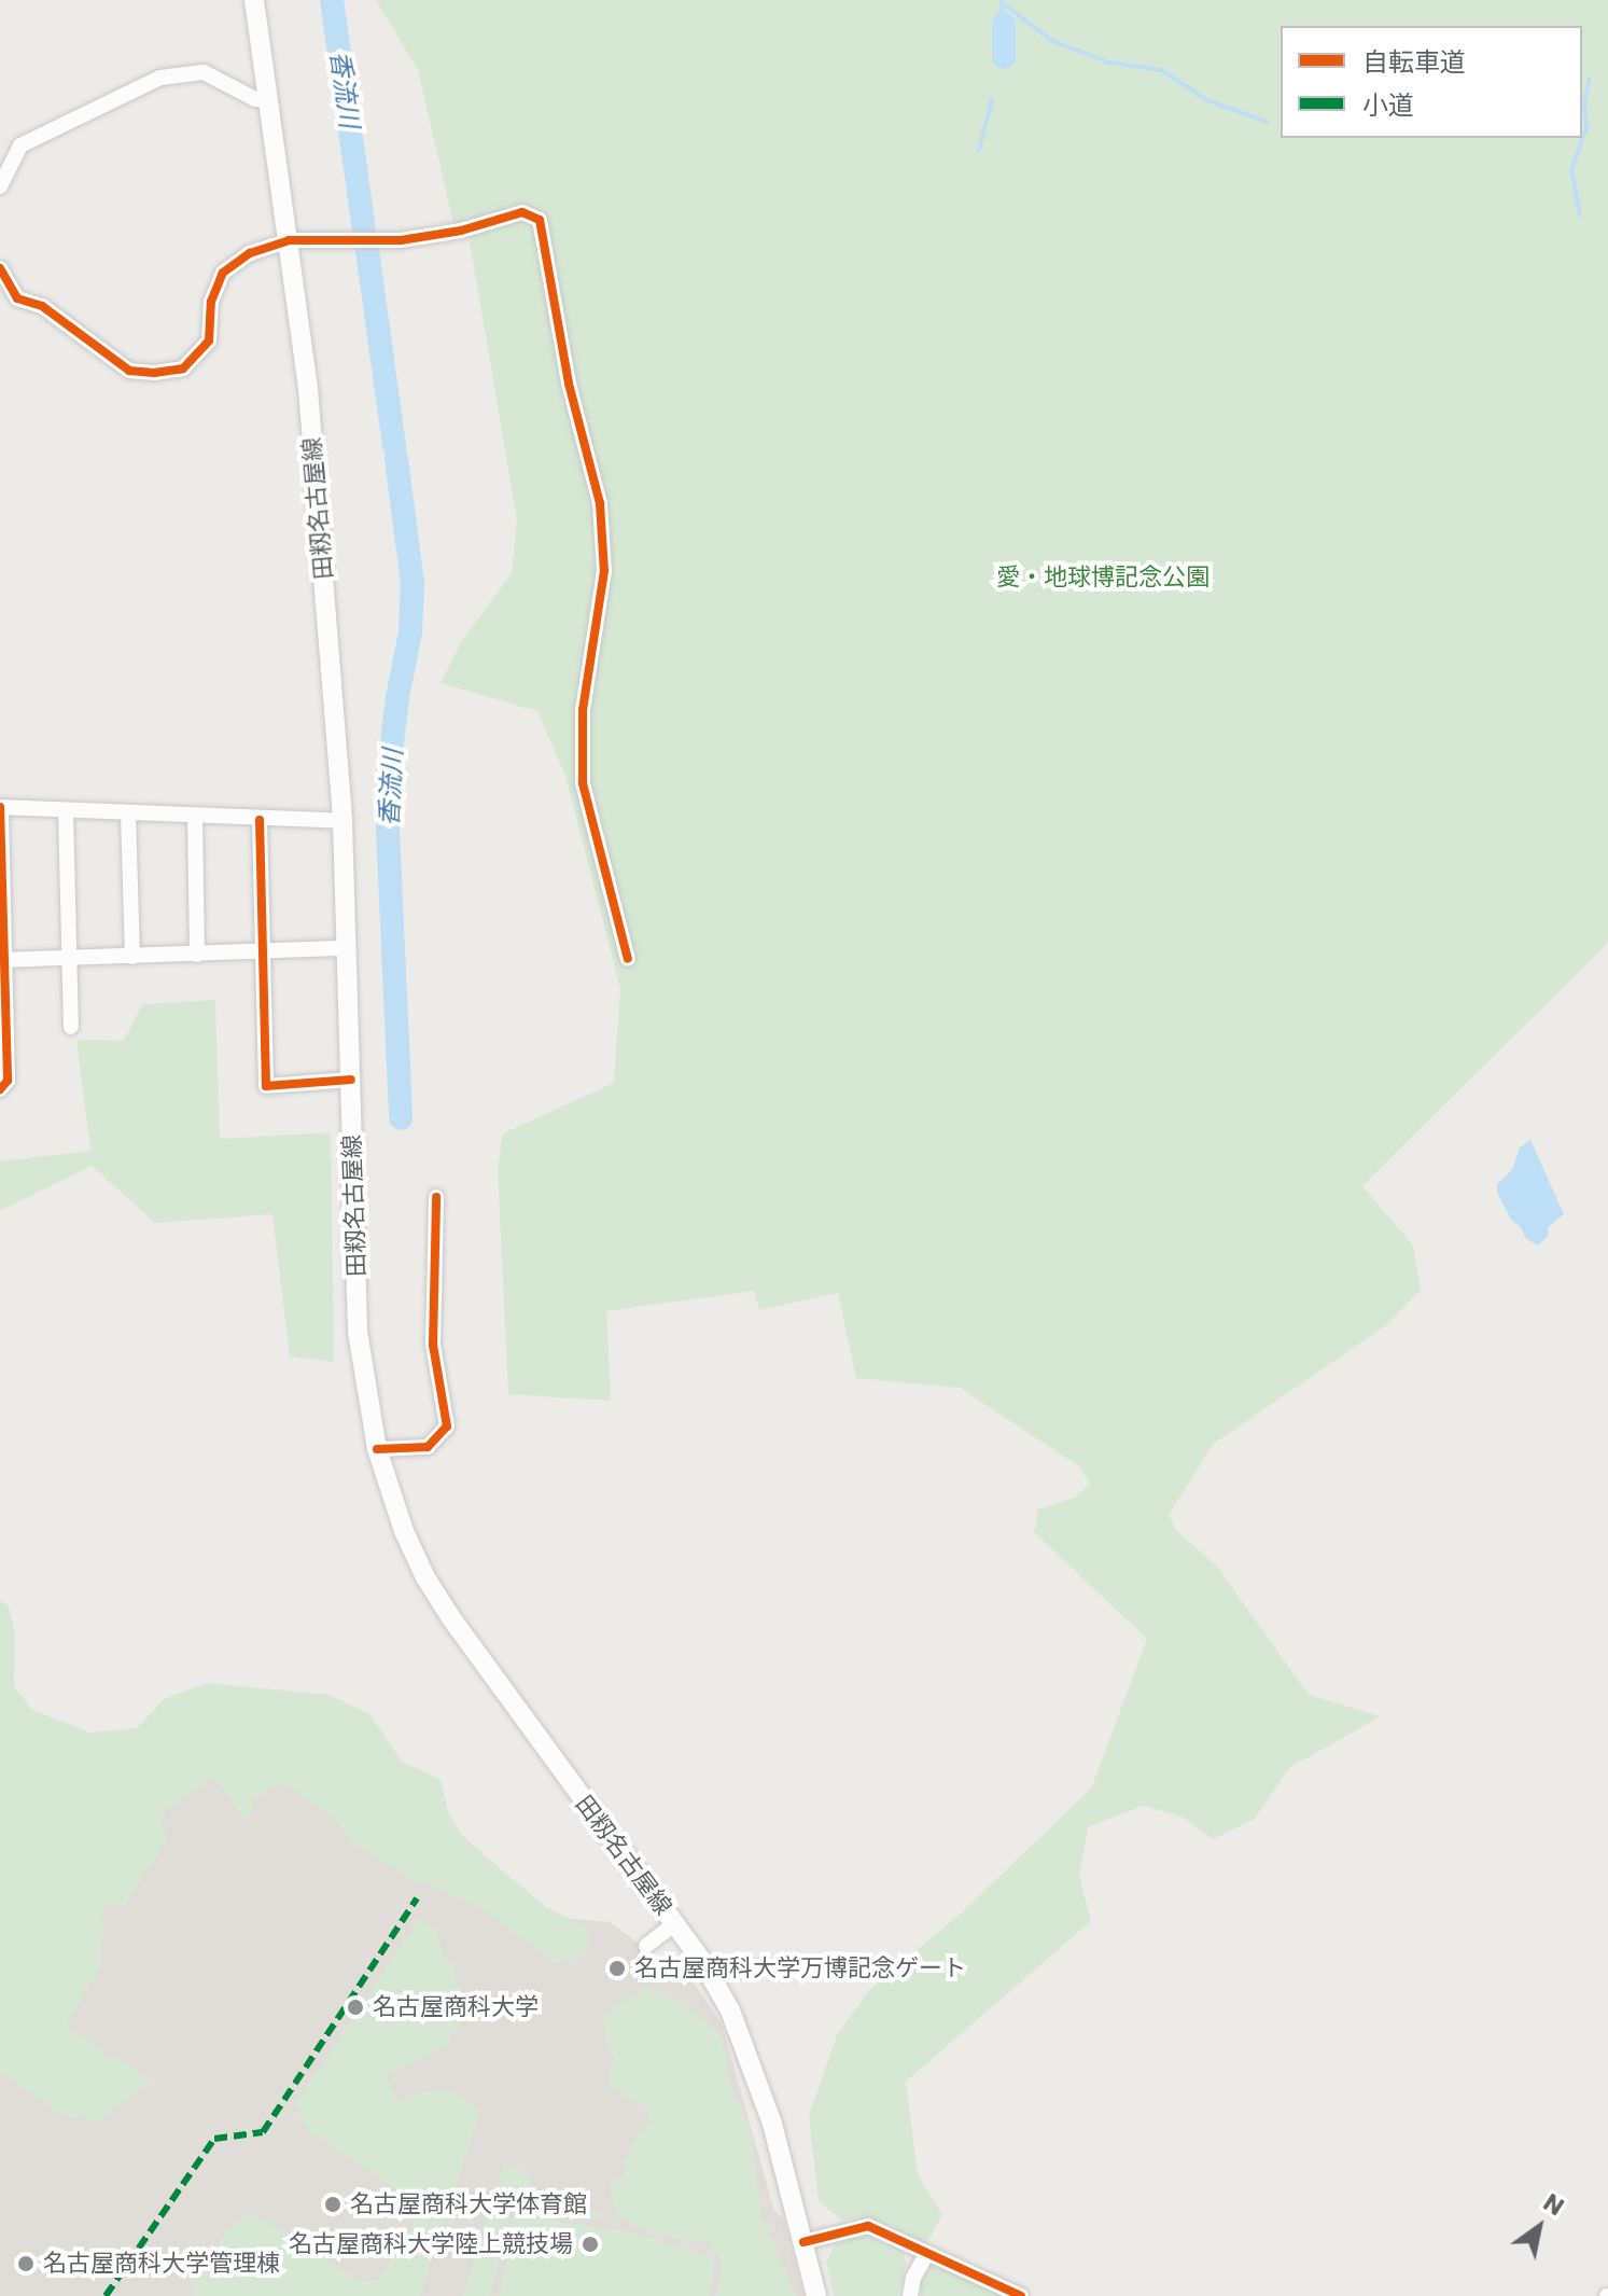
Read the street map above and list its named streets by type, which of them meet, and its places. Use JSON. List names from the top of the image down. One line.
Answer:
{"streets":{"main road":["田籾名古屋線"]},"water":["香流川"],"parks":["愛・地球博記念公園"],"places":["名古屋商科大学万博記念ゲート","名古屋商科大学","名古屋商科大学体育館","名古屋商科大学陸上競技場","名古屋商科大学管理棟"],"legend":["自転車道","小道"],"north":"top right"}
